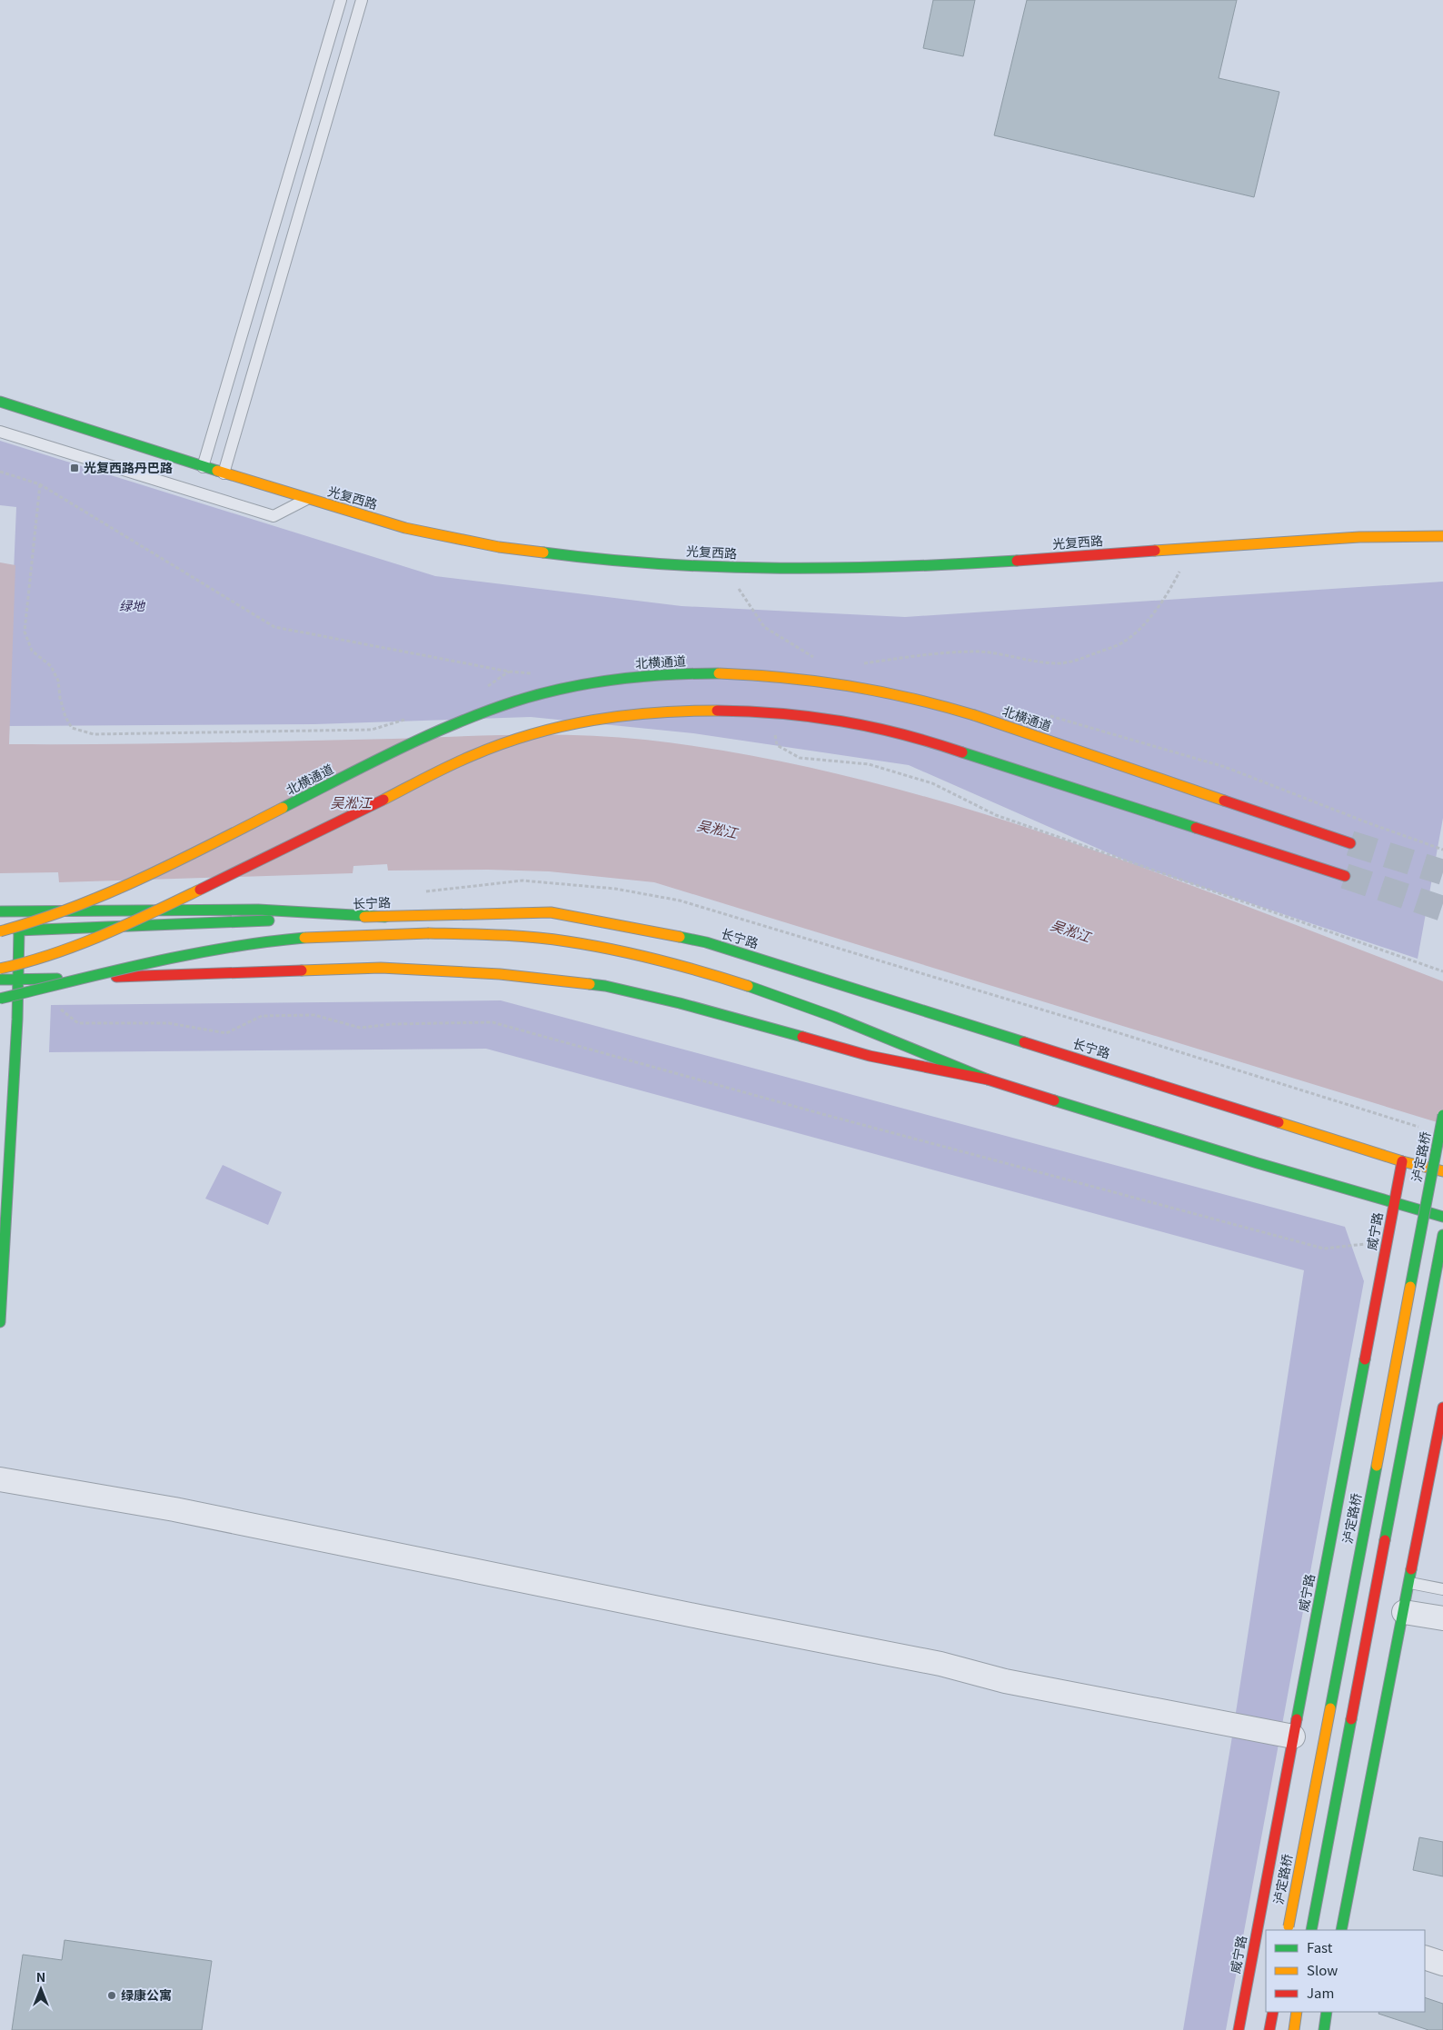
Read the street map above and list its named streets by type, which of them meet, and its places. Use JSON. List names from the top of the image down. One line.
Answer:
{"streets":{"main road":["光复西路","北横通道","长宁路","泸定路桥","威宁路"]},"crossings":[["北横通道","长宁路"],["长宁路","威宁路"]],"water":["吴淞江"],"parks":["绿地"],"places":{"transit":["光复西路丹巴路"],"other":["绿康公寓"]},"legend":["Fast","Slow","Jam"],"north":"top"}
